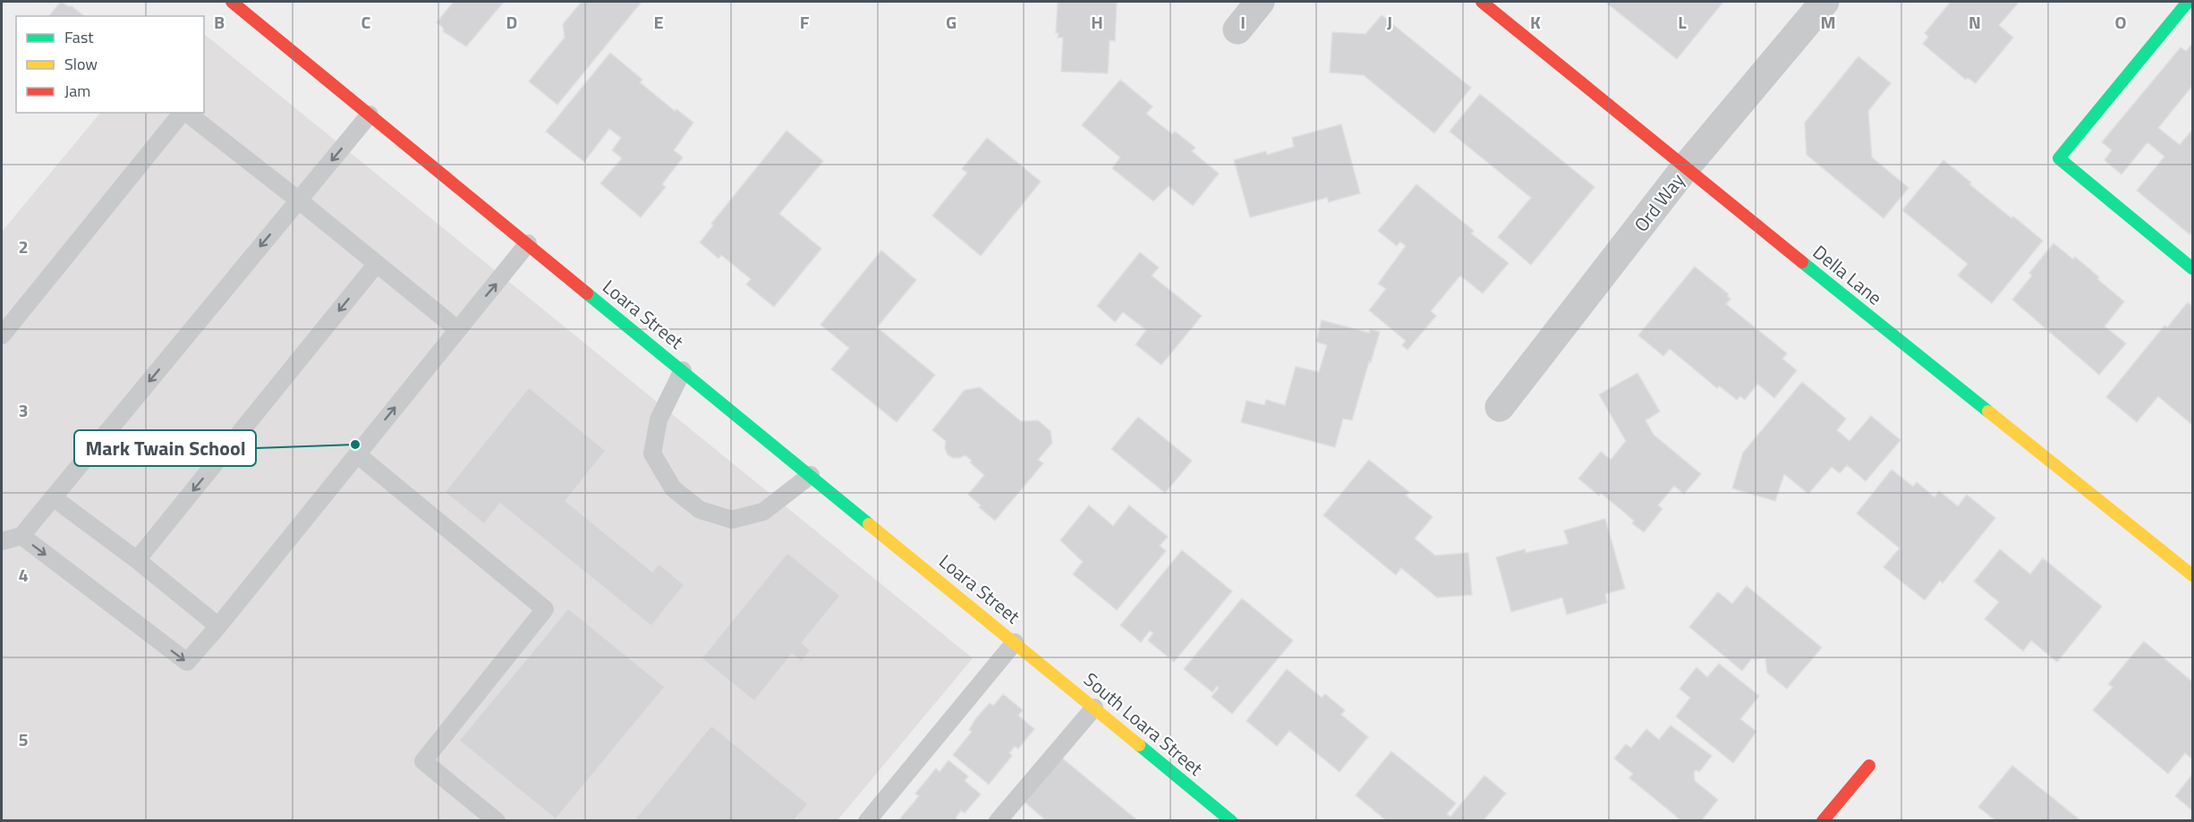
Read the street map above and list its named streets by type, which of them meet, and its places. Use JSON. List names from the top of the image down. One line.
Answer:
{"streets":{"street":["Ord Way","Della Lane","Loara Street","South Loara Street"]},"crossings":[["Ord Way","Della Lane"],["Loara Street","South Loara Street"]],"places":["Mark Twain School"],"legend":["Fast","Slow","Jam"],"grid":{"columns":["B","C","D","E","F","G","H","I","J","K","L","M","N","O"],"rows":["2","3","4","5"]}}
